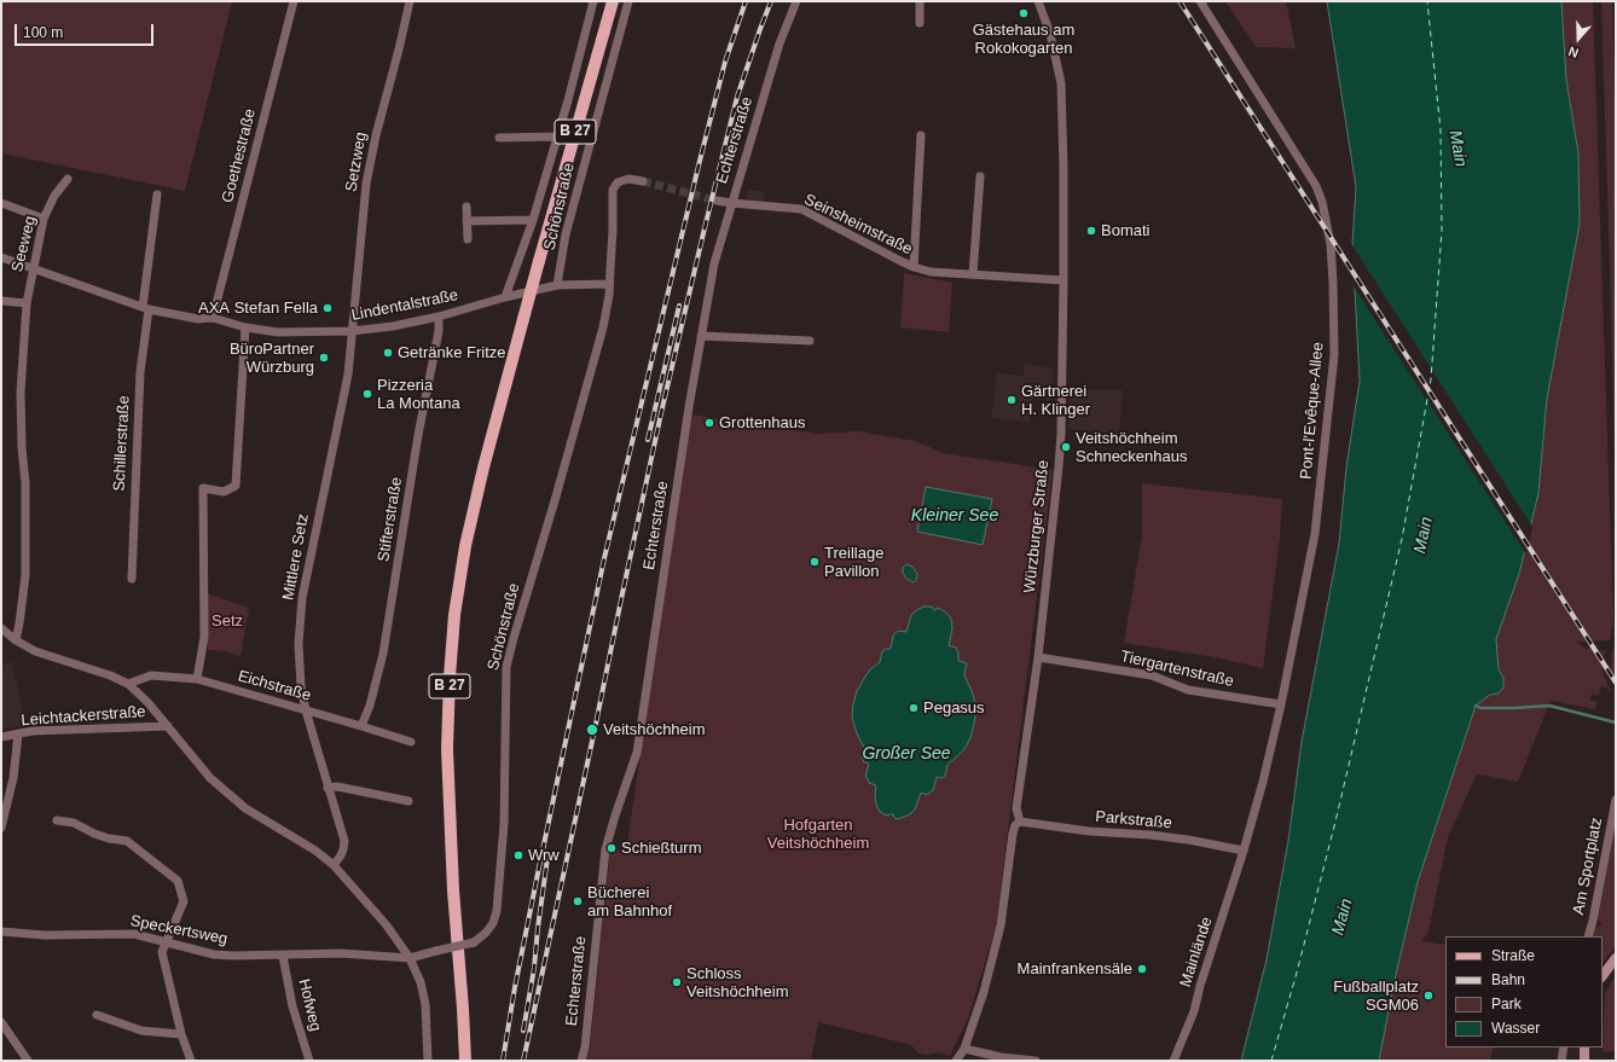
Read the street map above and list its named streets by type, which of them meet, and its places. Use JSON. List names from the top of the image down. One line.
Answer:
{"streets":{"main road":["B 27"],"street":["Echterstraße","Goethestraße","Setzweg","Schönstraße","Seinsheimstraße","Seeweg","Lindentalstraße","Pont-l'Evêque-Allee","Schillerstraße","Stifterstraße","Würzburger Straße","Mittlere Setz","Tiergartenstraße","Eichstraße","Leichtackerstraße","Parkstraße","Am Sportplatz","Speckertsweg","Mainlände","Hofweg"]},"crossings":[["Echterstraße","Seinsheimstraße"],["Goethestraße","Lindentalstraße"],["Setzweg","Lindentalstraße"],["Setzweg","Mittlere Setz"],["Schönstraße","Lindentalstraße"],["Schönstraße","Speckertsweg"],["Seinsheimstraße","Würzburger Straße"],["Seeweg","Lindentalstraße"],["Lindentalstraße","Schillerstraße"],["Lindentalstraße","Stifterstraße"],["Lindentalstraße","Mittlere Setz"],["Pont-l'Evêque-Allee","Tiergartenstraße"],["Pont-l'Evêque-Allee","Parkstraße"],["Pont-l'Evêque-Allee","Mainlände"],["Stifterstraße","Eichstraße"],["Würzburger Straße","Tiergartenstraße"],["Würzburger Straße","Parkstraße"],["Mittlere Setz","Eichstraße"],["Parkstraße","Mainlände"],["Speckertsweg","Hofweg"]],"water":["Main","Kleiner See","Großer See"],"parks":["Setz","Hofgarten Veitshöchheim"],"places":["Gästehaus am Rokokogarten","Bomati","AXA Stefan Fella","Getränke Fritze","BüroPartner Würzburg","Pizzeria La Montana","Gärtnerei H. Klinger","Grottenhaus","Veitshöchheim Schneckenhaus","Treillage Pavillon","Pegasus","Veitshöchheim","Schießturm","Wrw","Bücherei am Bahnhof","Mainfrankensäle","Schloss Veitshöchheim","Fußballplatz SGM06"],"legend":["Straße","Bahn","Park","Wasser"],"scale_bar":"100 m","north":"bottom"}
